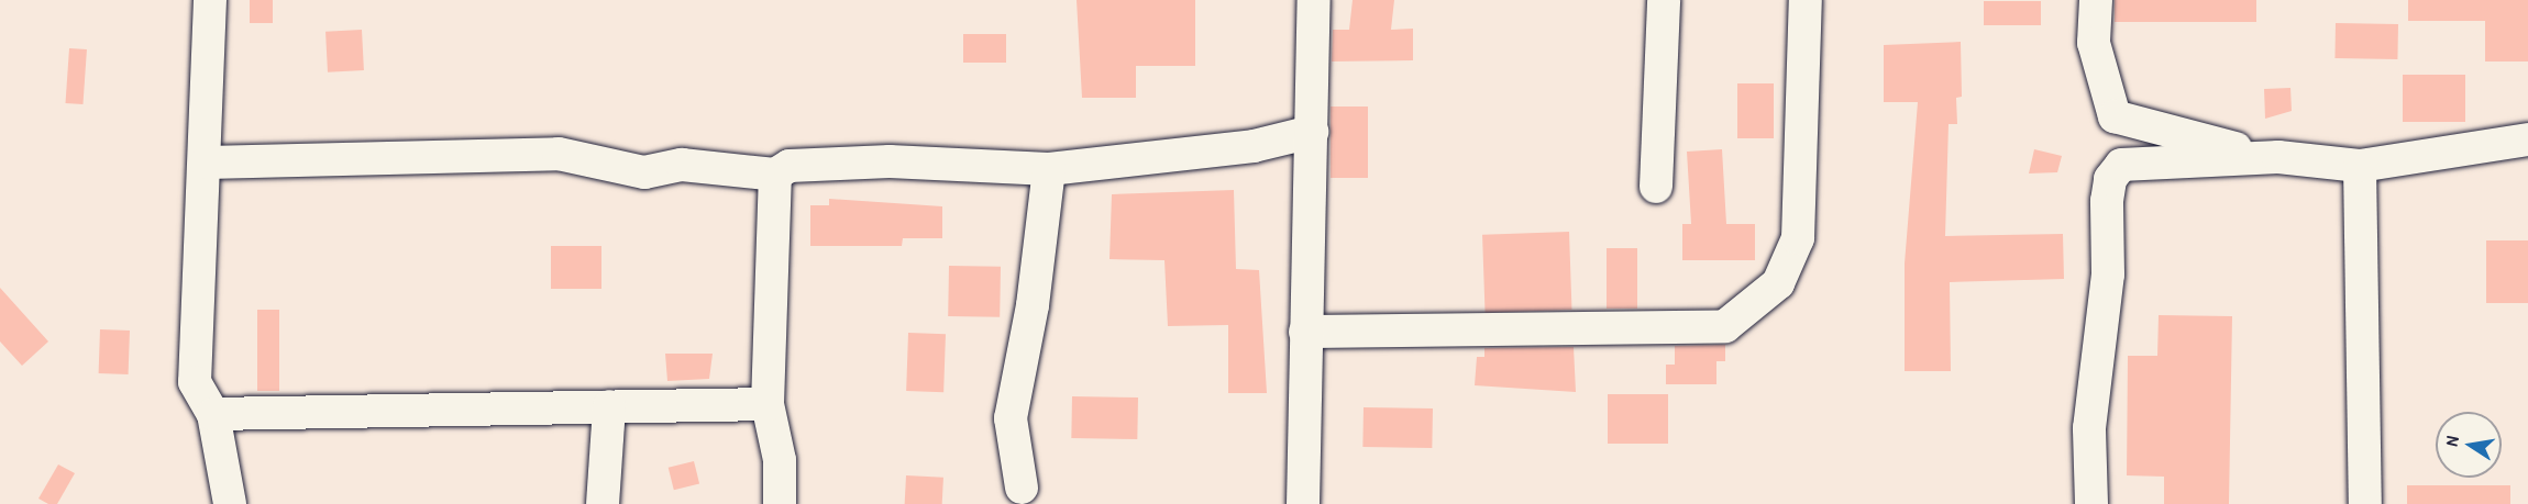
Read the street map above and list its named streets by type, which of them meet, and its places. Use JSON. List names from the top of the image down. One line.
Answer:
{"north":"left"}
